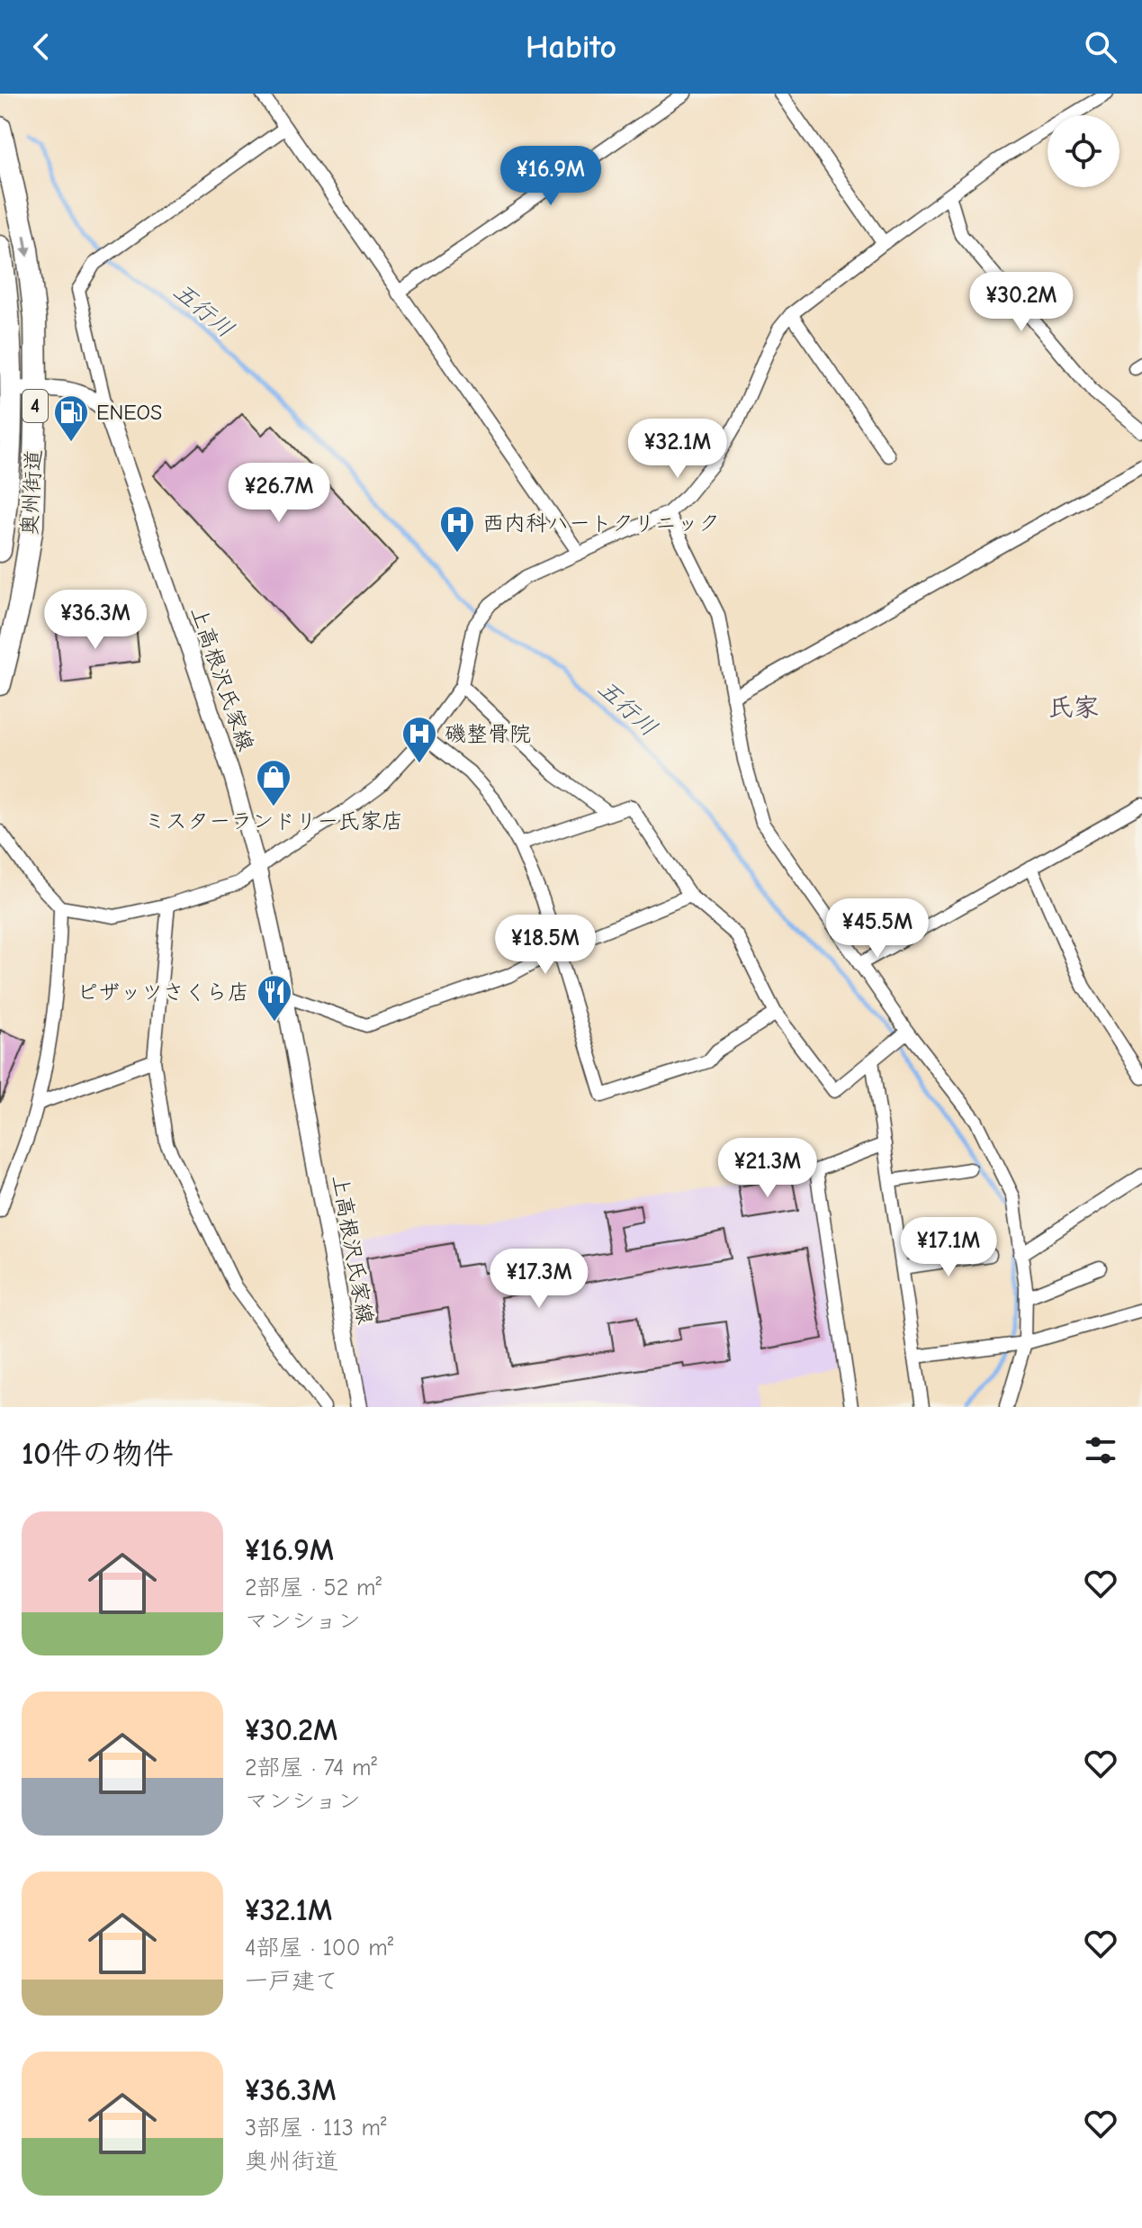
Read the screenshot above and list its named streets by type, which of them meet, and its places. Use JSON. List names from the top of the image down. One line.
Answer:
{"streets":{"highway":["4","奥州街道"],"main road":["上高根沢氏家線"]},"districts":["氏家"],"water":["五行川"],"places":{"fuel station":["ENEOS"],"hospital":["西内科ハートクリニック","磯整骨院"],"shop":["ミスターランドリー氏家店"],"restaurant":["ピザッツさくら店"]},"page":{"header":"Habito","price":["¥16.9M","¥30.2M","¥32.1M","¥26.7M","¥36.3M","¥45.5M","¥18.5M","¥21.3M","¥17.1M","¥17.3M"],"heading":"10件の物件","list":[{"name":"¥16.9M","note":"2部屋 · 52 m² · マンション"},{"name":"¥30.2M","note":"2部屋 · 74 m² · マンション"},{"name":"¥32.1M","note":"4部屋 · 100 m² · 一戸建て"},{"name":"¥36.3M","note":"3部屋 · 113 m² · 奥州街道"}]}}
